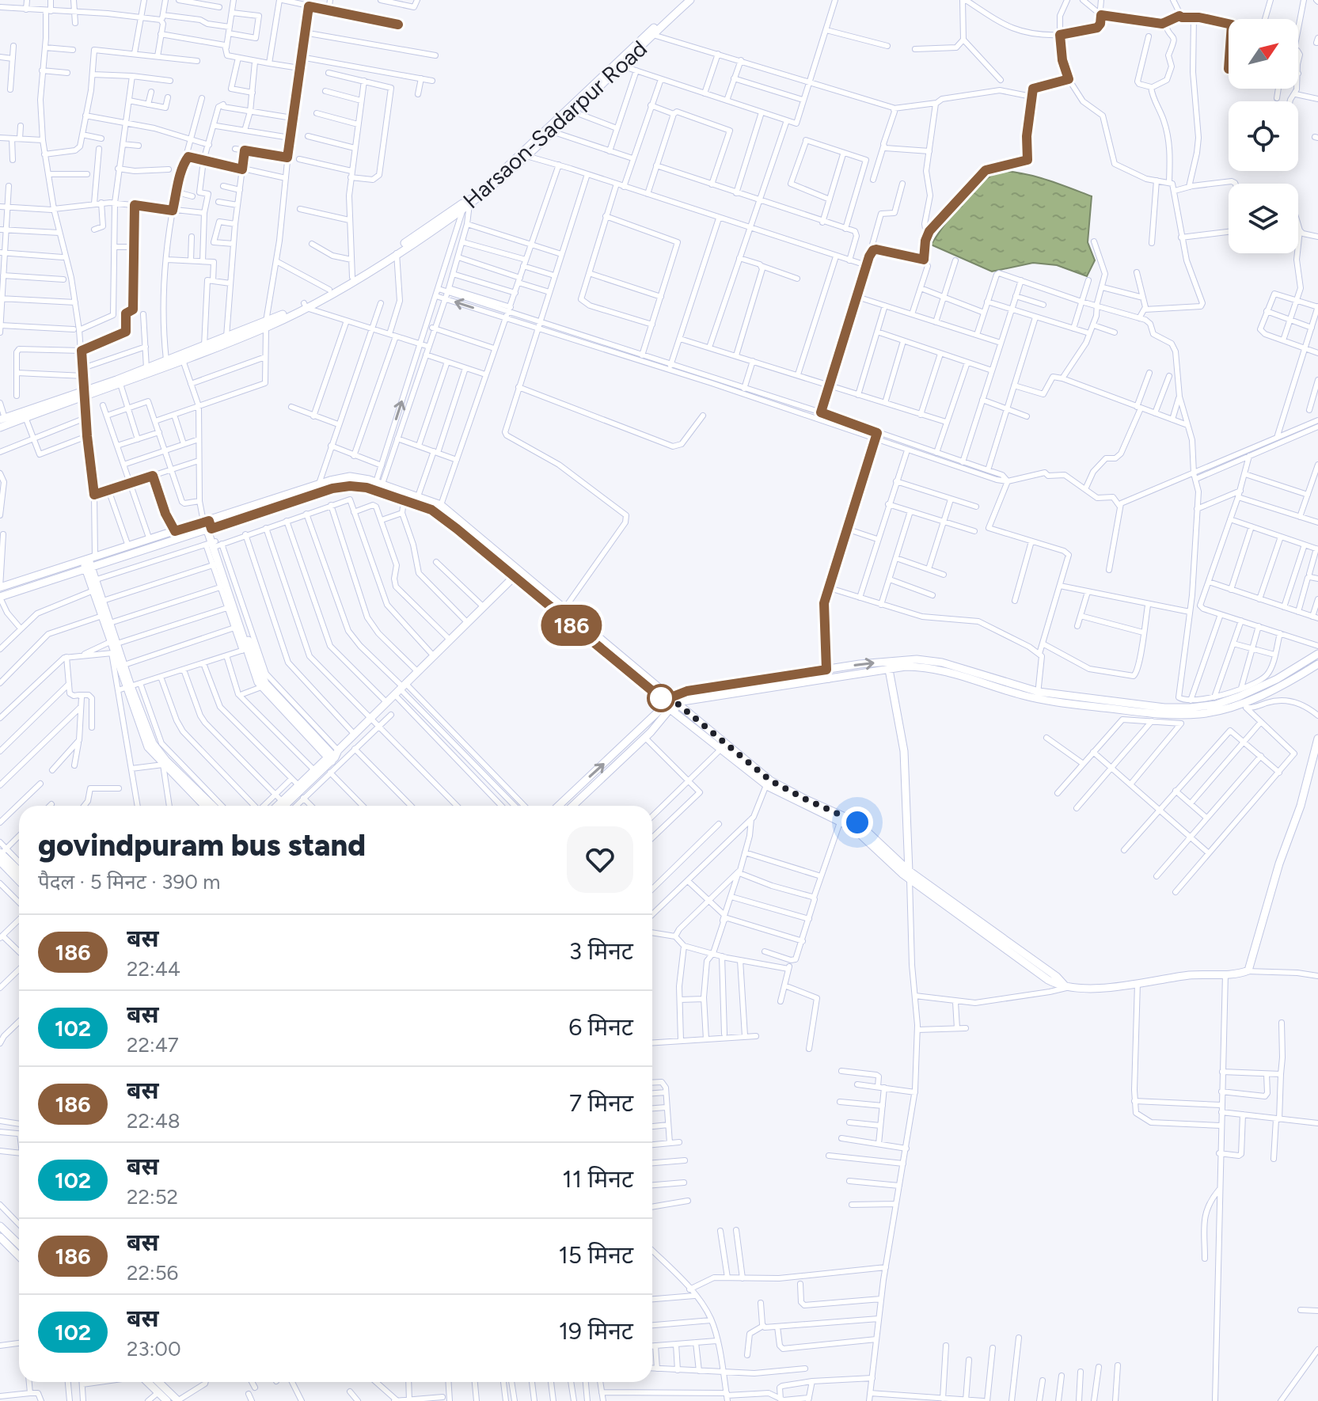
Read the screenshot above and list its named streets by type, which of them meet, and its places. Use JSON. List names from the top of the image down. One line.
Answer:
{"streets":{"street":["Harsaon-Sadarpur Road"]},"lines":["bus line 186"],"north":"top right","page":{"on_map":"186","heading":["govindpuram bus stand","पैदल · 5 मिनट · 390 m"],"list":[{"mark":"186","name":"बस","note":"22:44","value":"3 मिनट"},{"mark":"102","name":"बस","note":"22:47","value":"6 मिनट"},{"mark":"186","name":"बस","note":"22:48","value":"7 मिनट"},{"mark":"102","name":"बस","note":"22:52","value":"11 मिनट"},{"mark":"186","name":"बस","note":"22:56","value":"15 मिनट"},{"mark":"102","name":"बस","note":"23:00","value":"19 मिनट"}]}}
